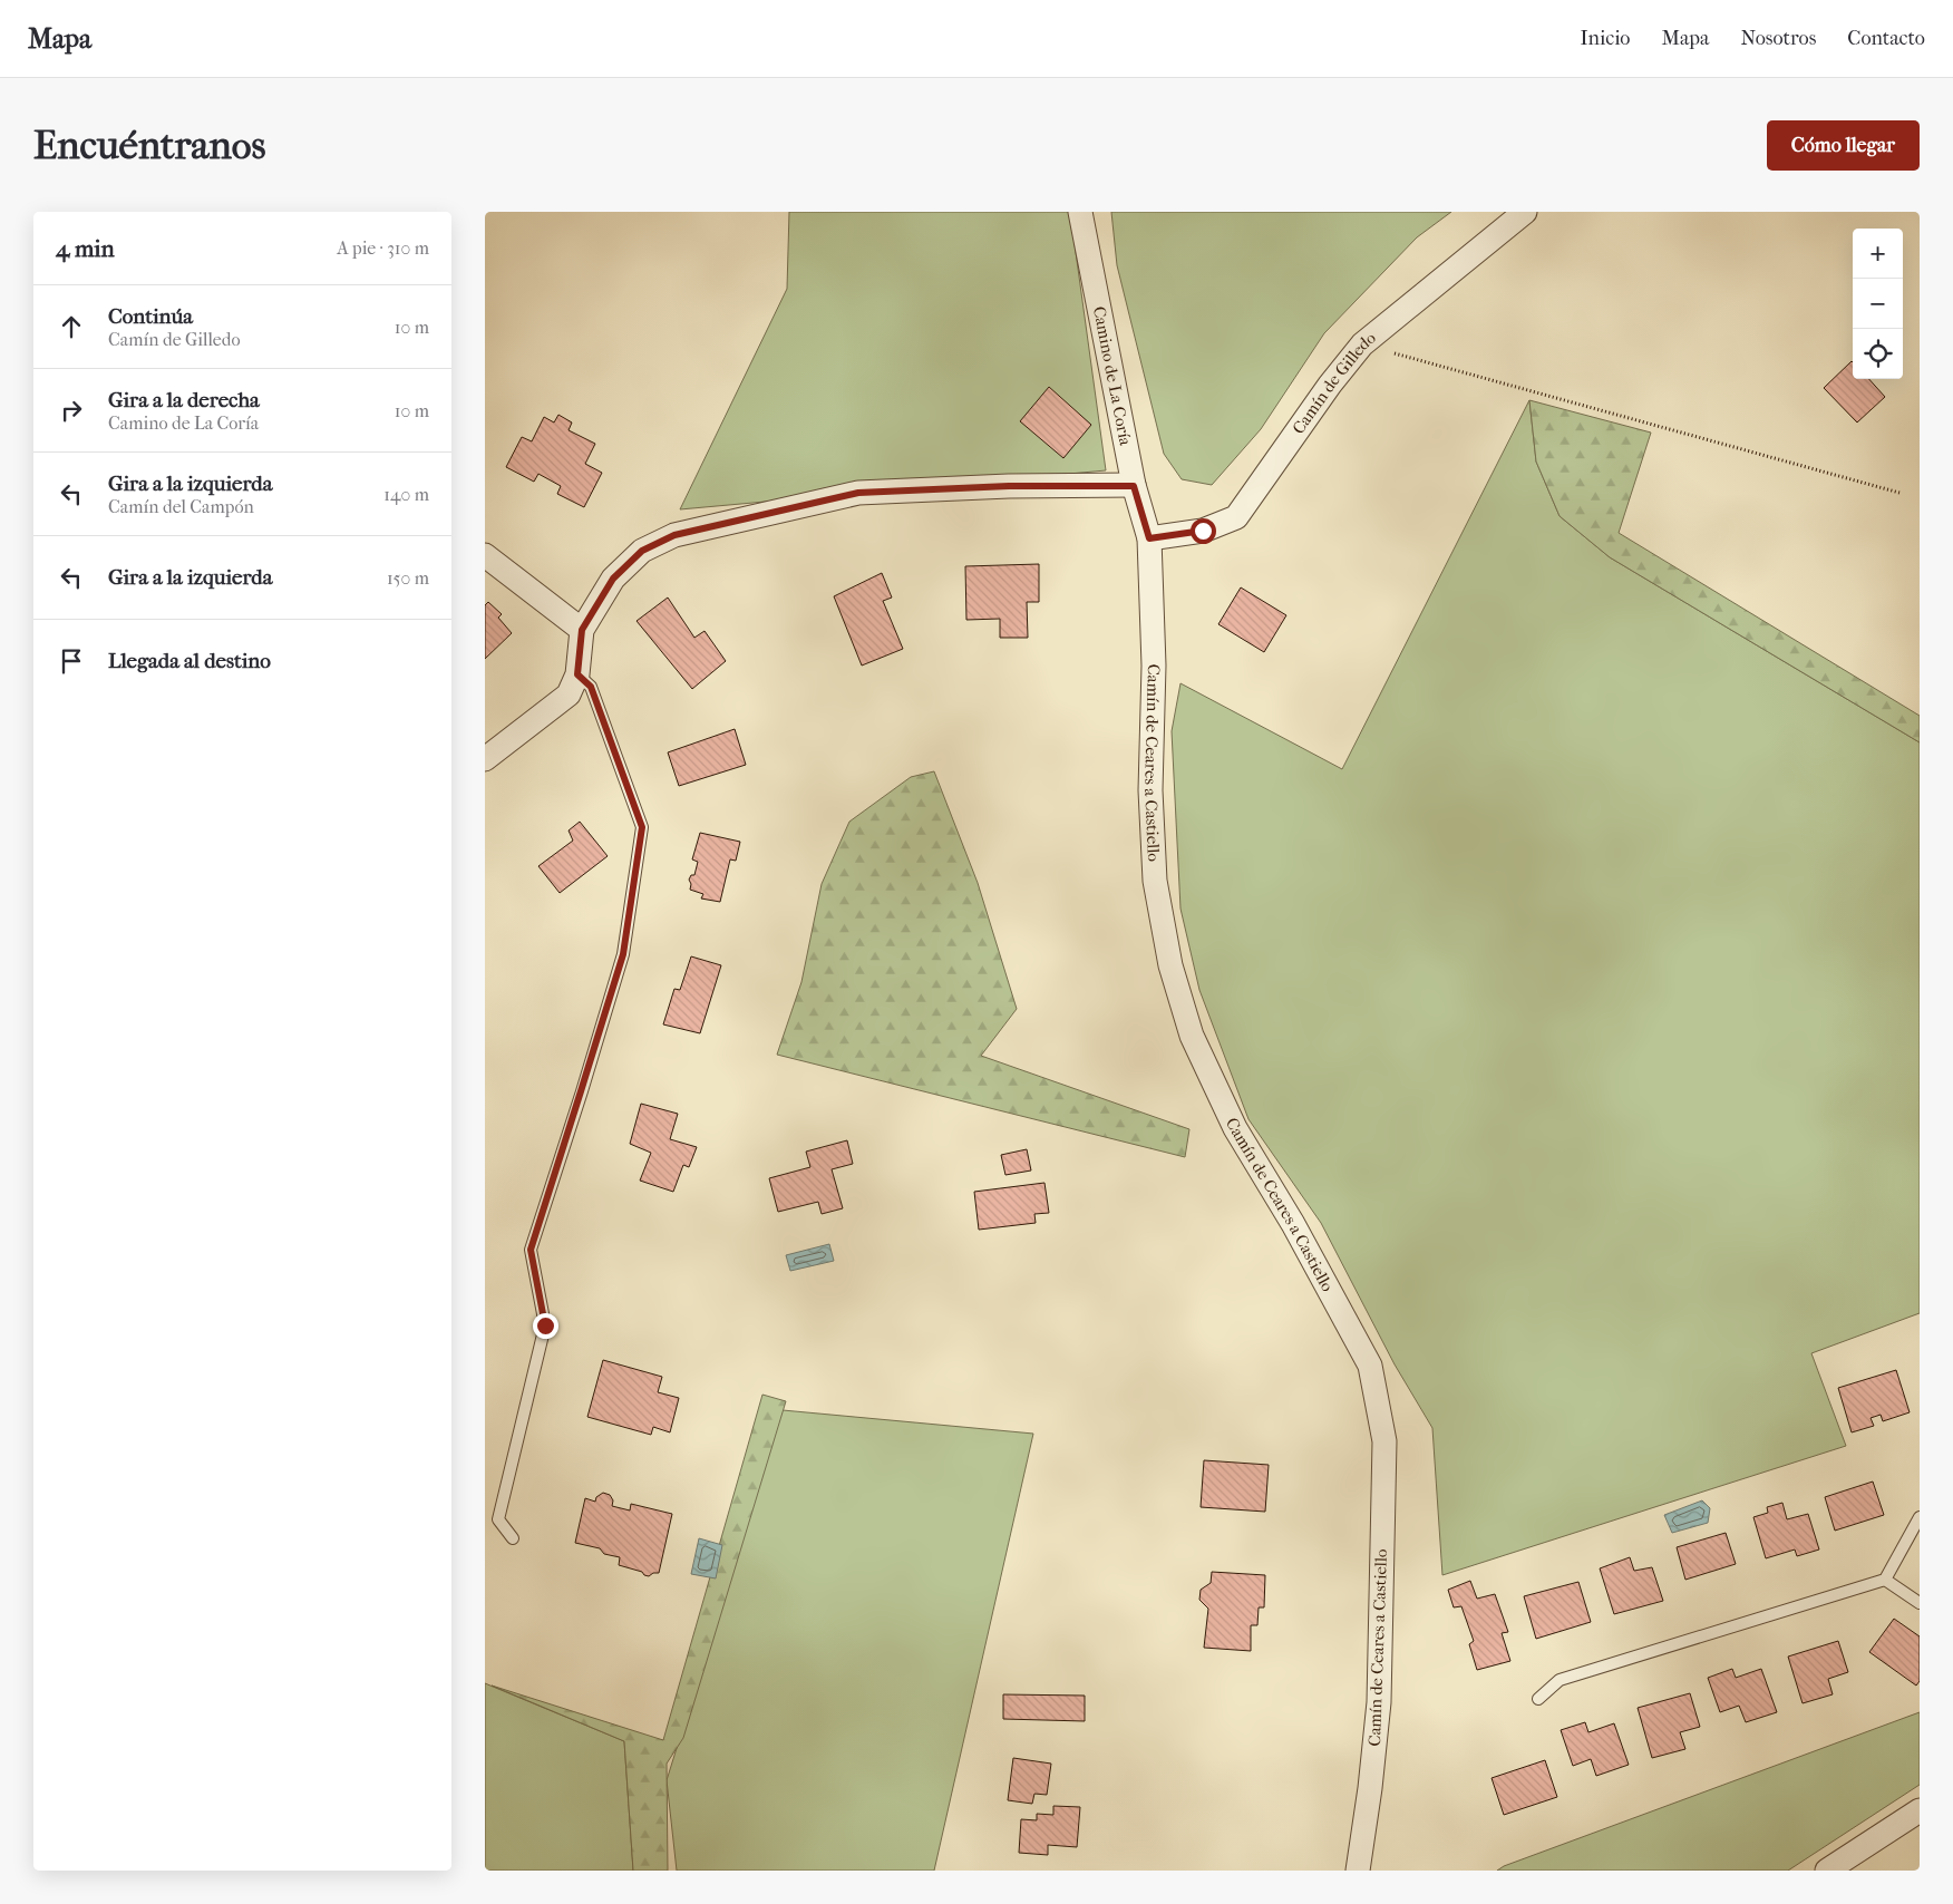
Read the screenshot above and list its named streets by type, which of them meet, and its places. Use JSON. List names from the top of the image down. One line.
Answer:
{"streets":{"street":["Camino de La Coría","Camín de Gilledo","Camín de Ceares a Castiello"]},"crossings":[["Camino de La Coría","Camín de Gilledo"],["Camino de La Coría","Camín de Ceares a Castiello"],["Camín de Gilledo","Camín de Ceares a Castiello"]],"page":{"header":"Mapa","nav":["Inicio","Mapa","Nosotros","Contacto"],"buttons":"Cómo llegar","title":"Encuéntranos","heading":["4 min","A pie · 310 m"],"map_buttons":["+","−"],"list":[["Continúa","Camín de Gilledo","10 m"],["Gira a la derecha","Camino de La Coría","10 m"],["Gira a la izquierda","Camín del Campón","140 m"],["Gira a la izquierda","150 m"],"Llegada al destino"]}}
